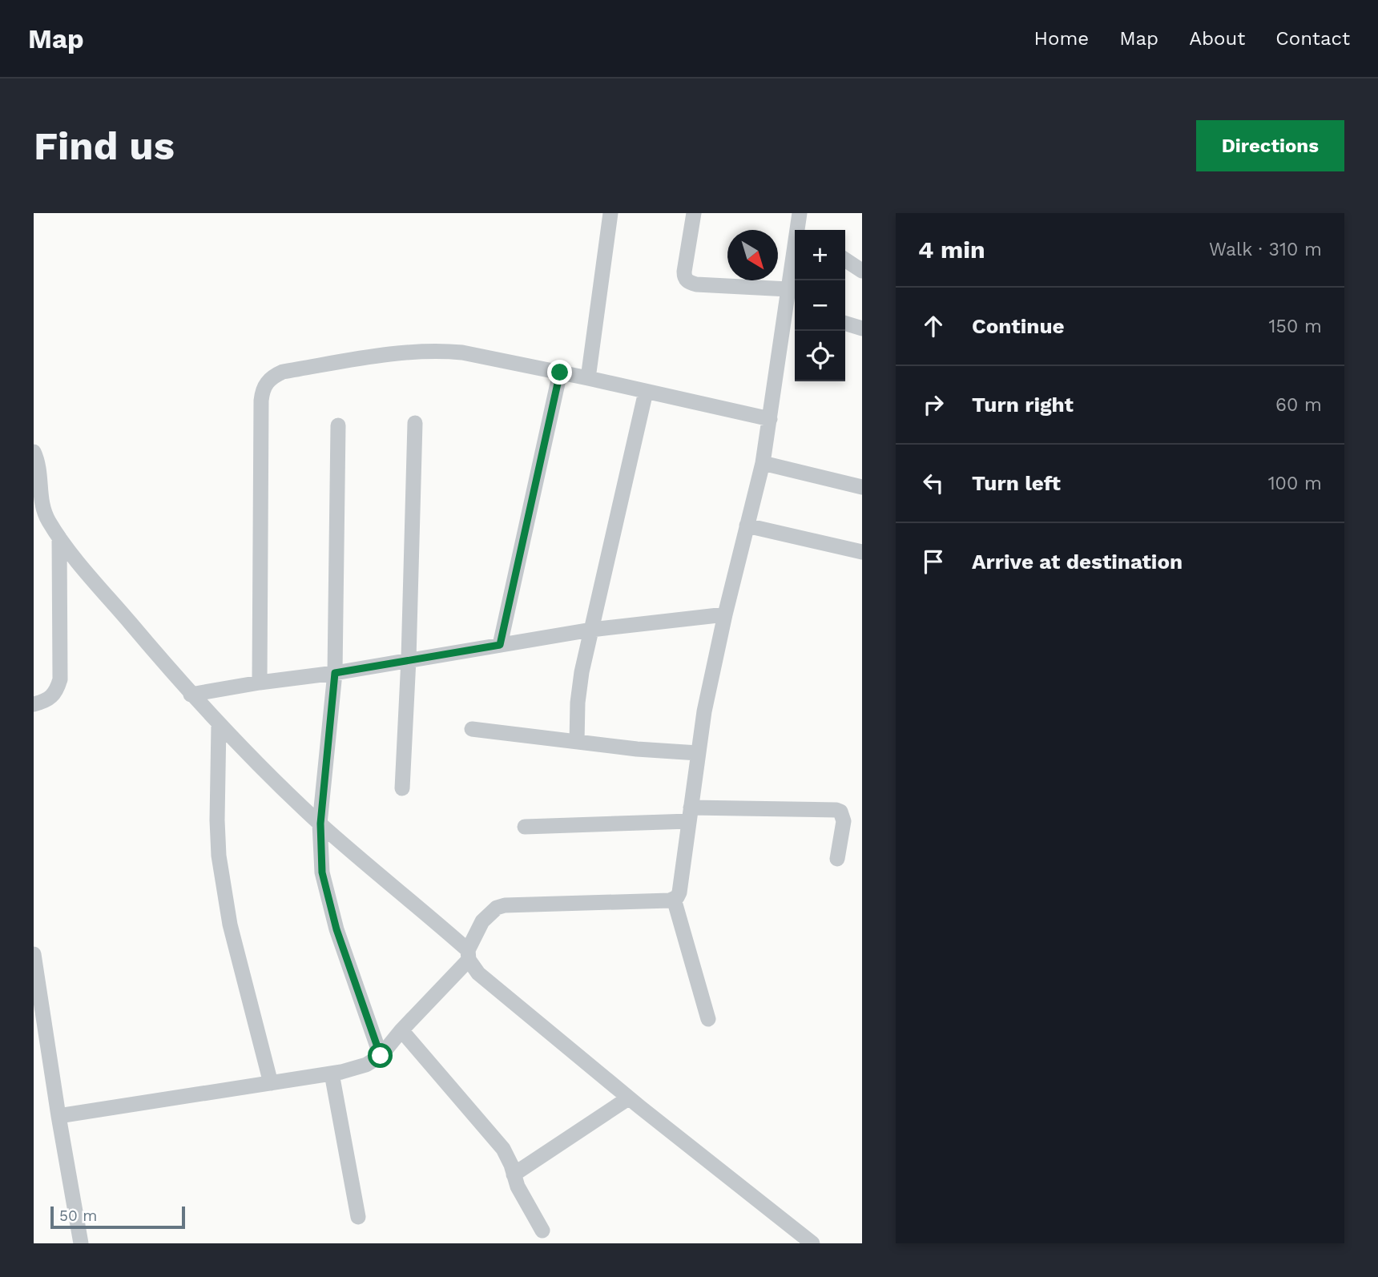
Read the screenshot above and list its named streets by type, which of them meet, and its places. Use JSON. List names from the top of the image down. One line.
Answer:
{"scale_bar":"50 m","north":"bottom right","page":{"header":"Map","nav":["Home","Map","About","Contact"],"buttons":"Directions","title":"Find us","heading":["4 min","Walk · 310 m"],"map_buttons":["+","−"],"list":[["Continue","150 m"],["Turn right","60 m"],["Turn left","100 m"],"Arrive at destination"],"scale":"50 m"}}
